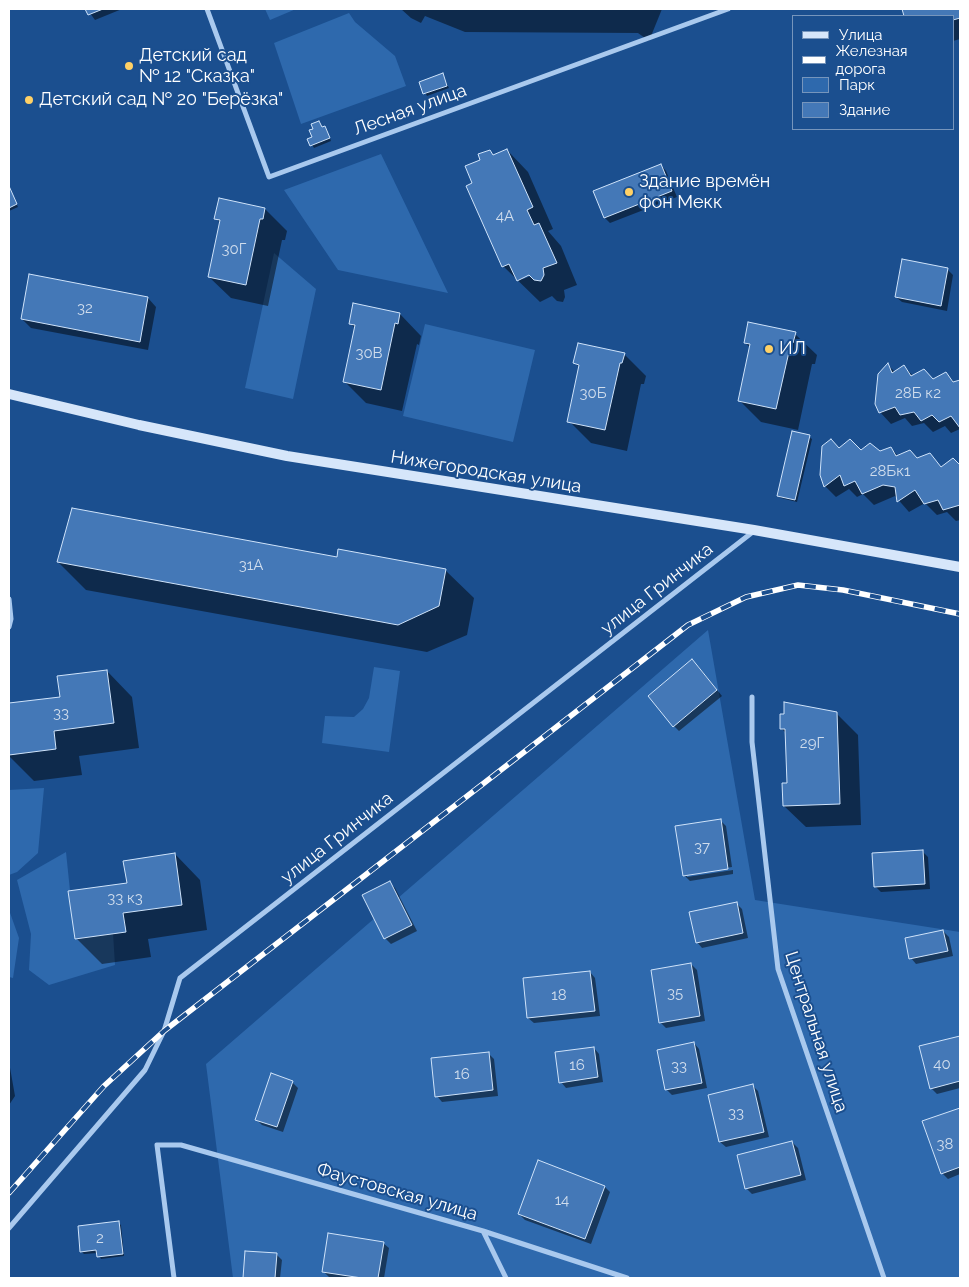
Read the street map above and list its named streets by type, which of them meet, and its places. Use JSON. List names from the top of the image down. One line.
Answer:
{"streets":{"street":["Лесная улица","Нижегородская улица","улица Гринчика","Центральная улица","Фаустовская улица"]},"crossings":[["Нижегородская улица","улица Гринчика"]],"places":["Детский сад № 12 \"Сказка\"","Детский сад № 20 \"Берёзка\"","Здание времён фон Мекк","ИЛ"],"house_numbers":["4А","30Г","32","30В","30Б","28Б к2","28Бк1","31А","33","29Г","37","33 к3","35","18","40","16","33","16","33","38","14","2"],"legend":["Улица","Железная дорога","Парк","Здание"]}
